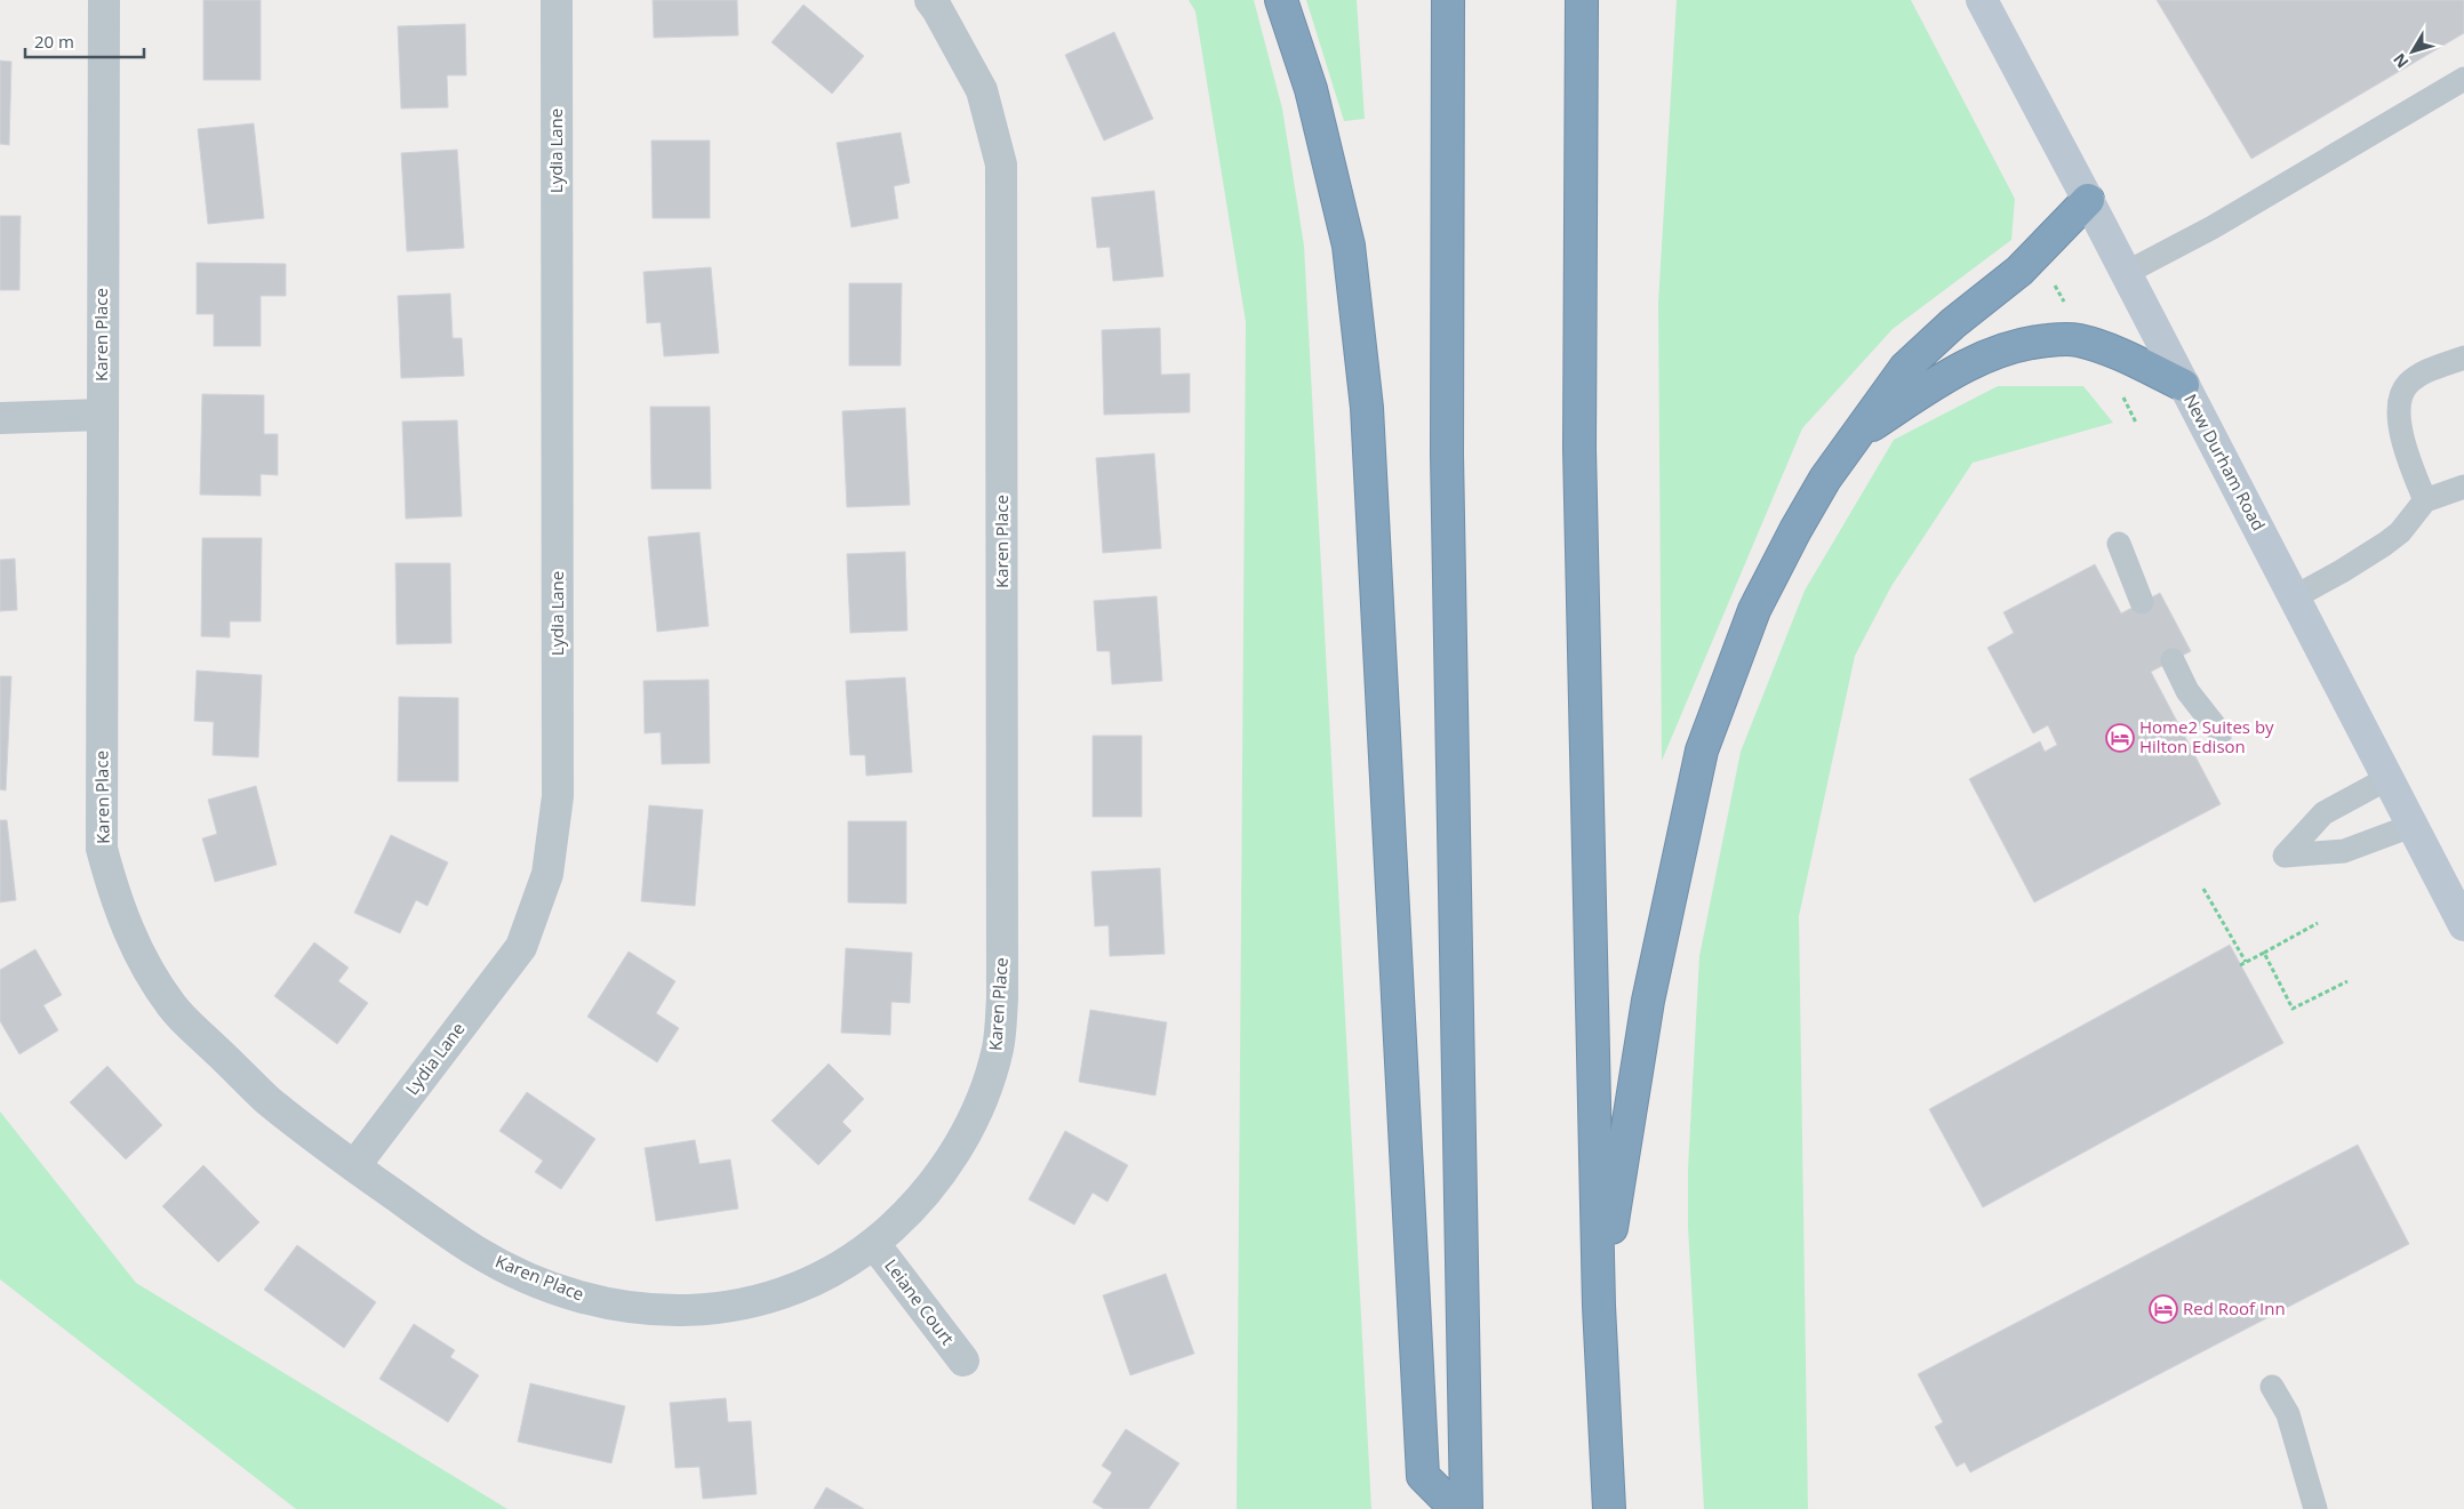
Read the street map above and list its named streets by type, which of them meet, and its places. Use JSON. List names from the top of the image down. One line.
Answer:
{"streets":{"main road":["New Durham Road"],"street":["Lydia Lane","Karen Place","Leiane Court"]},"crossings":[["Lydia Lane","Karen Place"],["Karen Place","Leiane Court"]],"places":{"hotel":["Home2 Suites by Hilton Edison","Red Roof Inn"]},"scale_bar":"20 m","north":"bottom left"}
